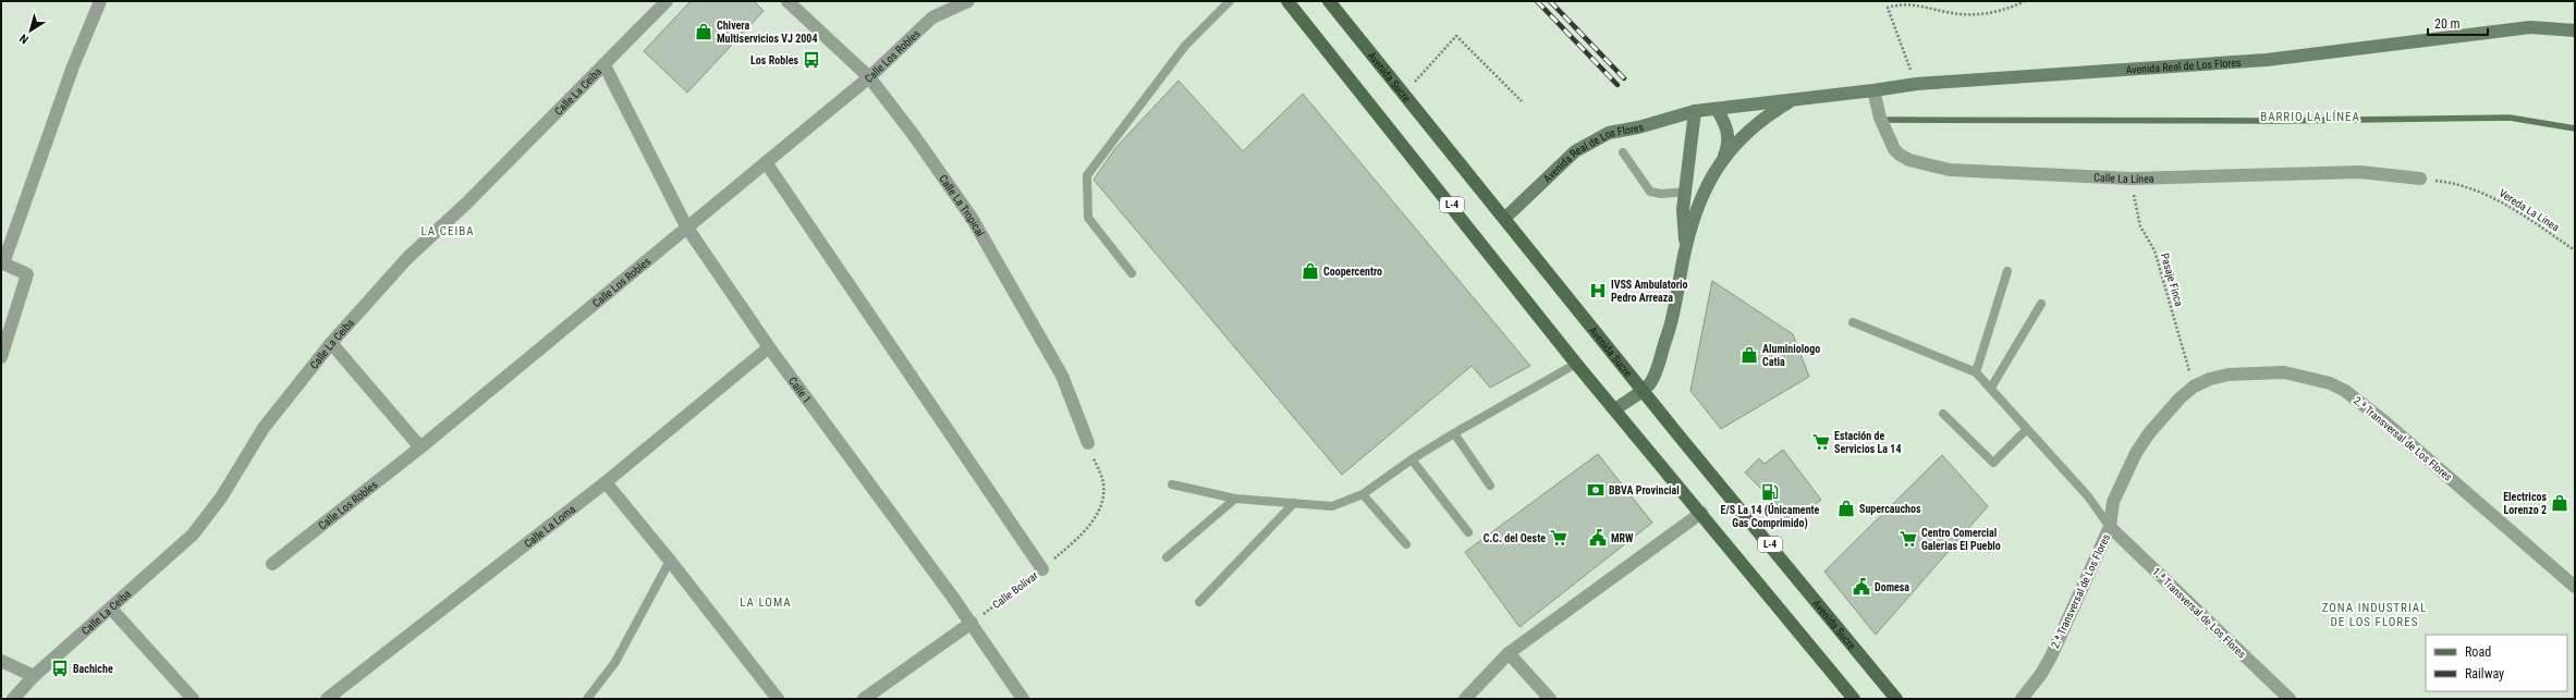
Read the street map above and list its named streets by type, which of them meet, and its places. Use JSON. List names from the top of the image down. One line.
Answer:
{"streets":{"main road":["Avenida Sucre","L-4"],"street":["Calle Los Robles","Avenida Real de Los Flores","Calle La Ceiba","Calle La Línea","Calle La Tropical","Calle 1","2.ª Transversal de Los Flores","Calle La Loma","1.ª Transversal de Los Flores"],"path":["Vereda La Línea","Pasaje Finca","Calle Bolívar"]},"crossings":[["Calle Los Robles","Calle La Tropical"],["Calle Los Robles","Calle 1"],["Avenida Real de Los Flores","Avenida Sucre"],["Avenida Real de Los Flores","Calle La Línea"],["Avenida Real de Los Flores","L-4"],["Calle La Ceiba","Calle 1"],["Calle La Línea","Vereda La Línea"],["Calle La Línea","Pasaje Finca"],["Calle La Tropical","Calle Bolívar"],["Pasaje Finca","2.ª Transversal de Los Flores"],["Calle 1","Calle La Loma"],["Calle 1","Calle Bolívar"],["2.ª Transversal de Los Flores","1.ª Transversal de Los Flores"]],"districts":["BARRIO LA LÍNEA","LA CEIBA","LA LOMA","ZONA INDUSTRIAL DE LOS FLORES"],"places":{"shop":["Chivera Multiservicios VJ 2004","Coopercentro","Aluminiologo Catia","Electricos Lorenzo 2","Supercauchos"],"bus stop":["Los Robles","Bachiche"],"hospital":["IVSS Ambulatorio Pedro Arreaza"],"supermarket":["Estación de Servicios La 14","C.C. del Oeste","Centro Comercial Galerias El Pueblo"],"bank":["BBVA Provincial"],"fuel station":["E/S La 14 (Únicamente Gas Comprimido)"],"public building":["MRW","Domesa"]},"legend":["Road","Railway"],"scale_bar":"20 m","north":"bottom left"}
